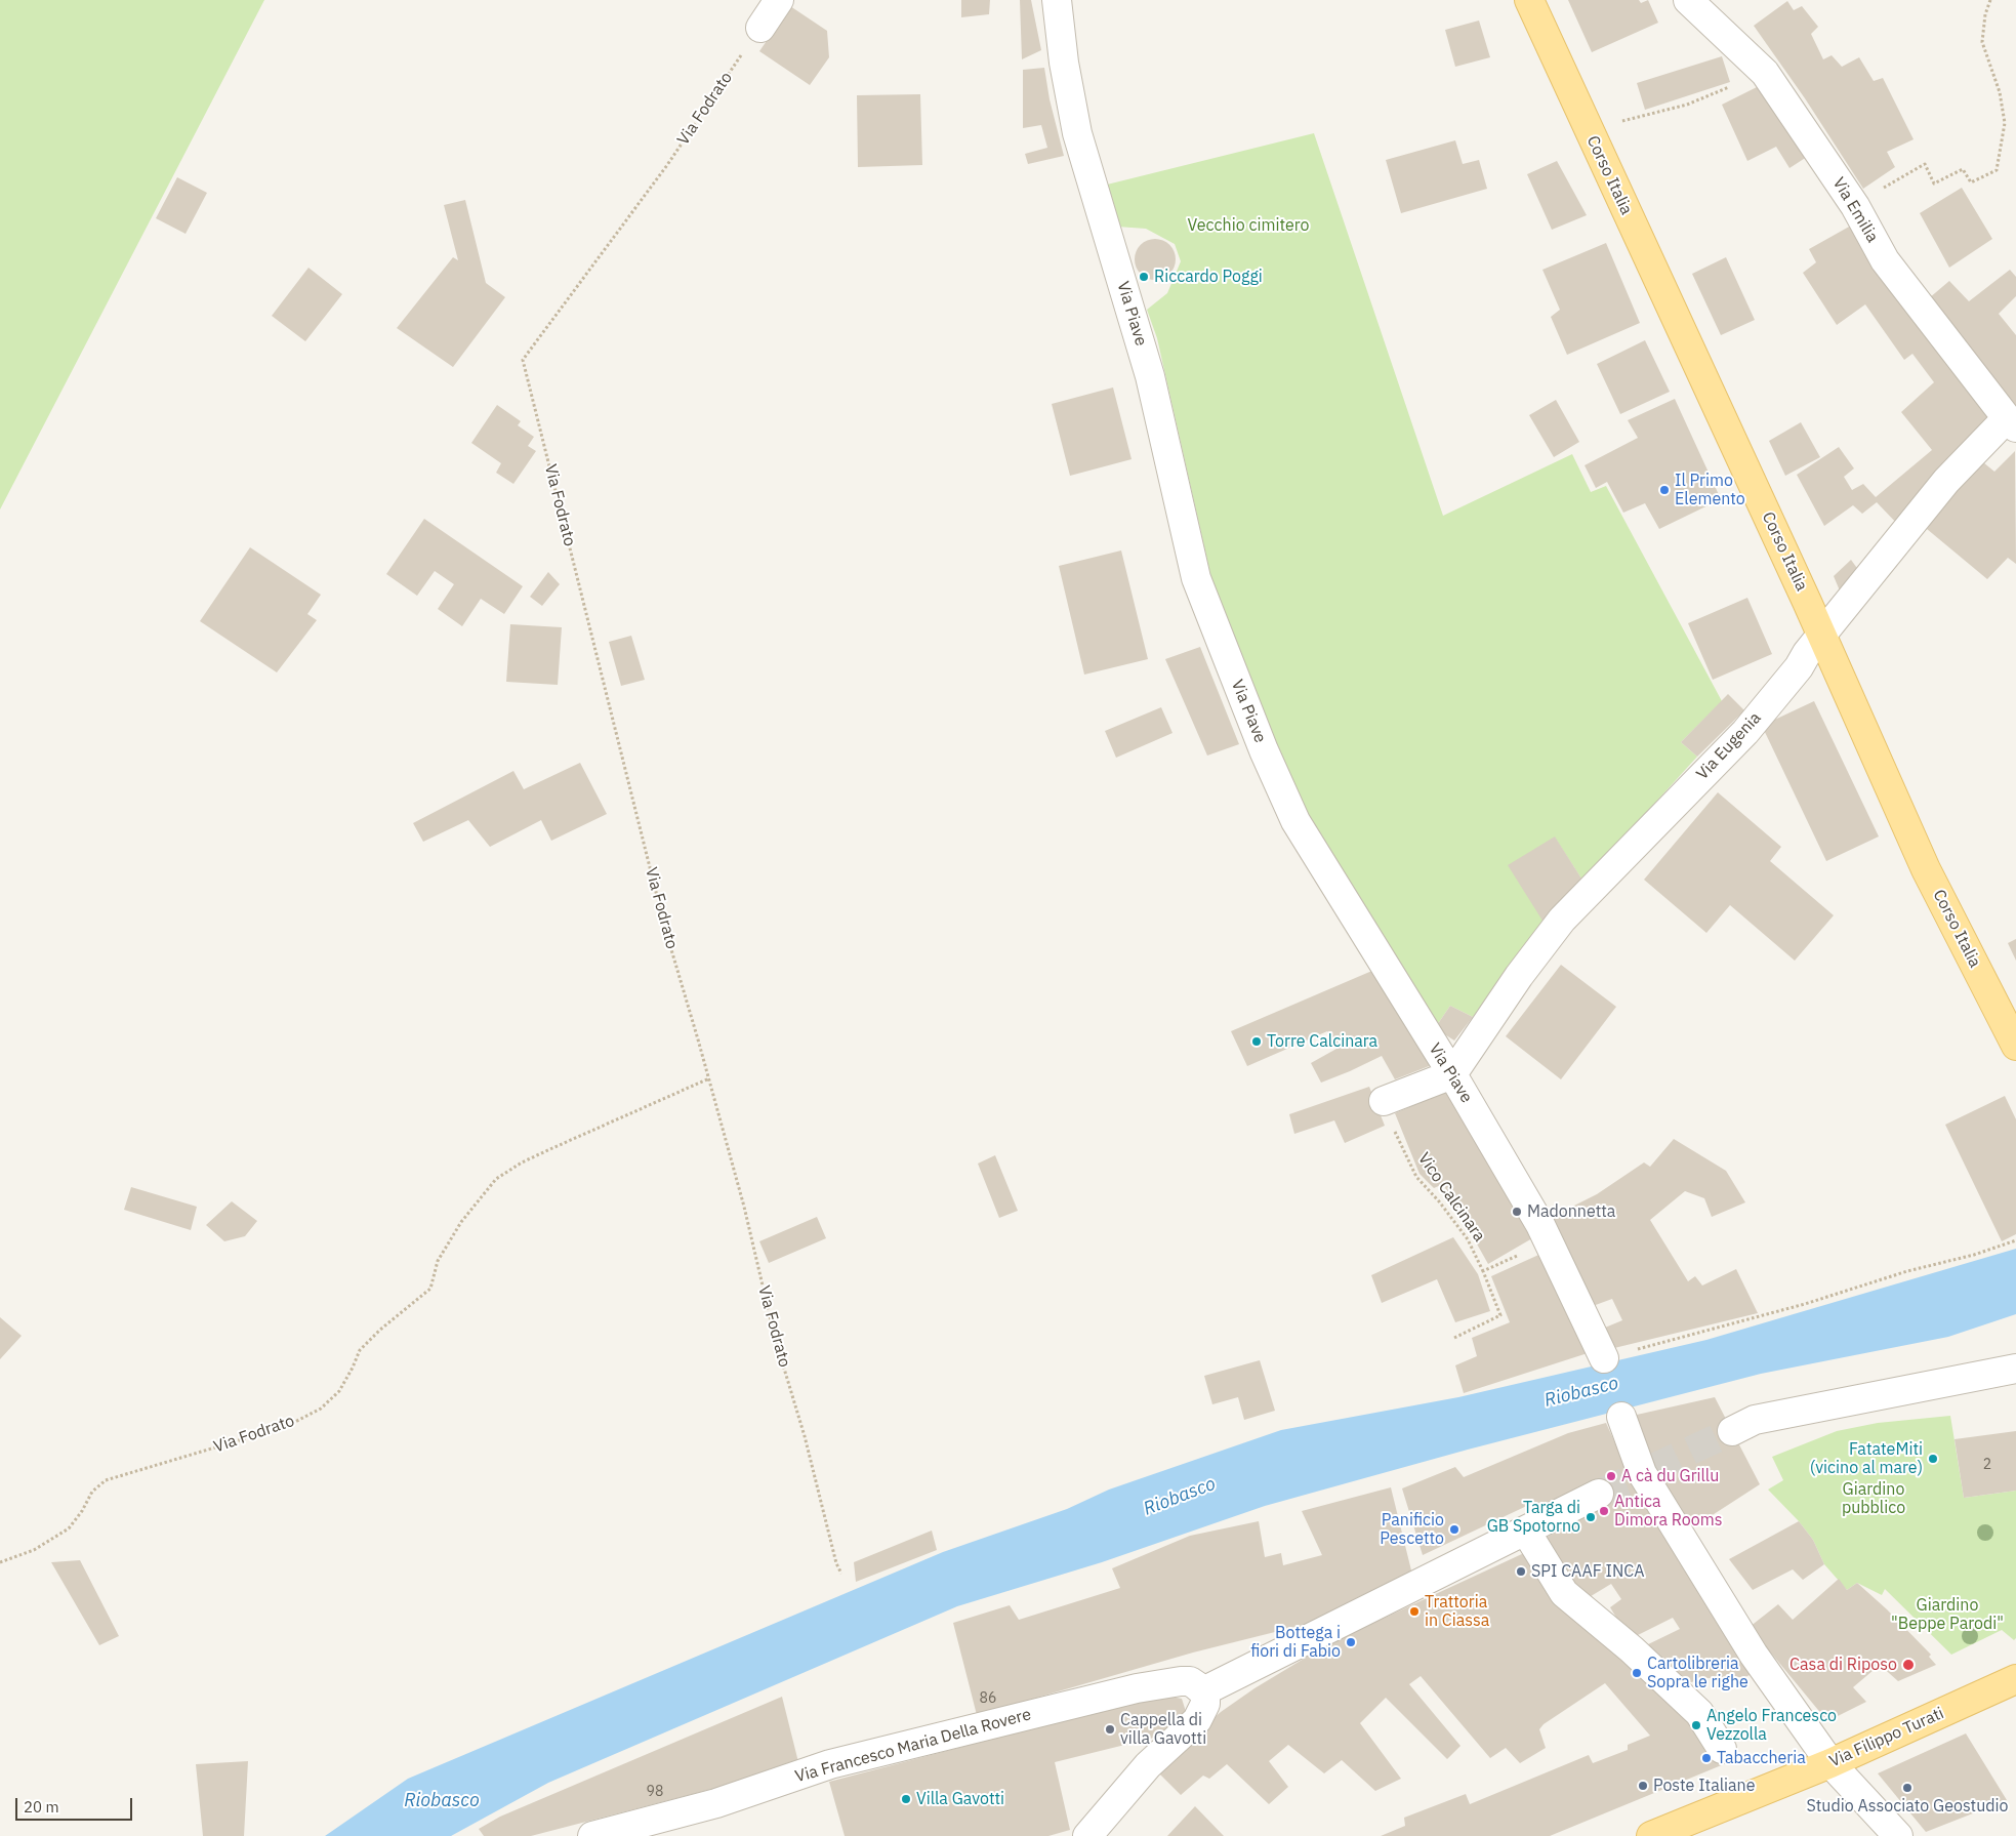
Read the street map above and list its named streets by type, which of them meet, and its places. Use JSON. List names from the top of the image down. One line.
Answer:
{"streets":{"main road":["Corso Italia","Via Filippo Turati"],"street":["Via Emilia","Via Piave","Via Eugenia","Via Francesco Maria Della Rovere"],"path":["Via Fodrato","Vico Calcinara"]},"crossings":[["Corso Italia","Via Eugenia"],["Via Emilia","Via Eugenia"],["Via Piave","Via Eugenia"]],"water":["Riobasco"],"parks":["Vecchio cimitero","Giardino pubblico","Giardino \"Beppe Parodi\""],"places":["Riccardo Poggi","Il Primo Elemento","Torre Calcinara","Madonnetta","FatateMiti (vicino al mare)","A cà du Grillu","Antica Dimora Rooms","Targa di GB Spotorno","Panificio Pescetto","SPI CAAF INCA","Trattoria in Ciassa","Bottega i fiori di Fabio","Casa di Riposo","Cartolibreria Sopra le righe","Angelo Francesco Vezzolla","Cappella di villa Gavotti","Tabaccheria","Poste Italiane","Studio Associato Geostudio","Villa Gavotti"],"house_numbers":["2","86","98"],"scale_bar":"20 m"}
